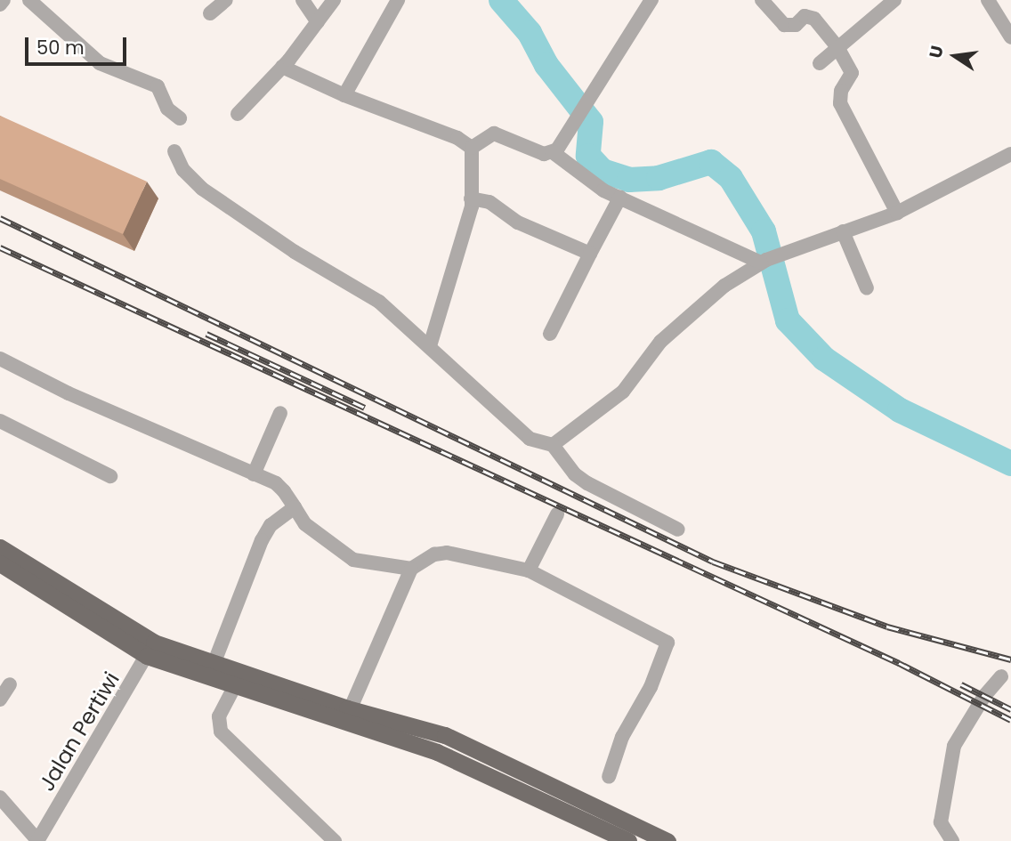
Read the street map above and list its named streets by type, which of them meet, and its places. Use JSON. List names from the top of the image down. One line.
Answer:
{"streets":{"street":["Jalan Pertiwi"]},"scale_bar":"50 m","north":"left"}
